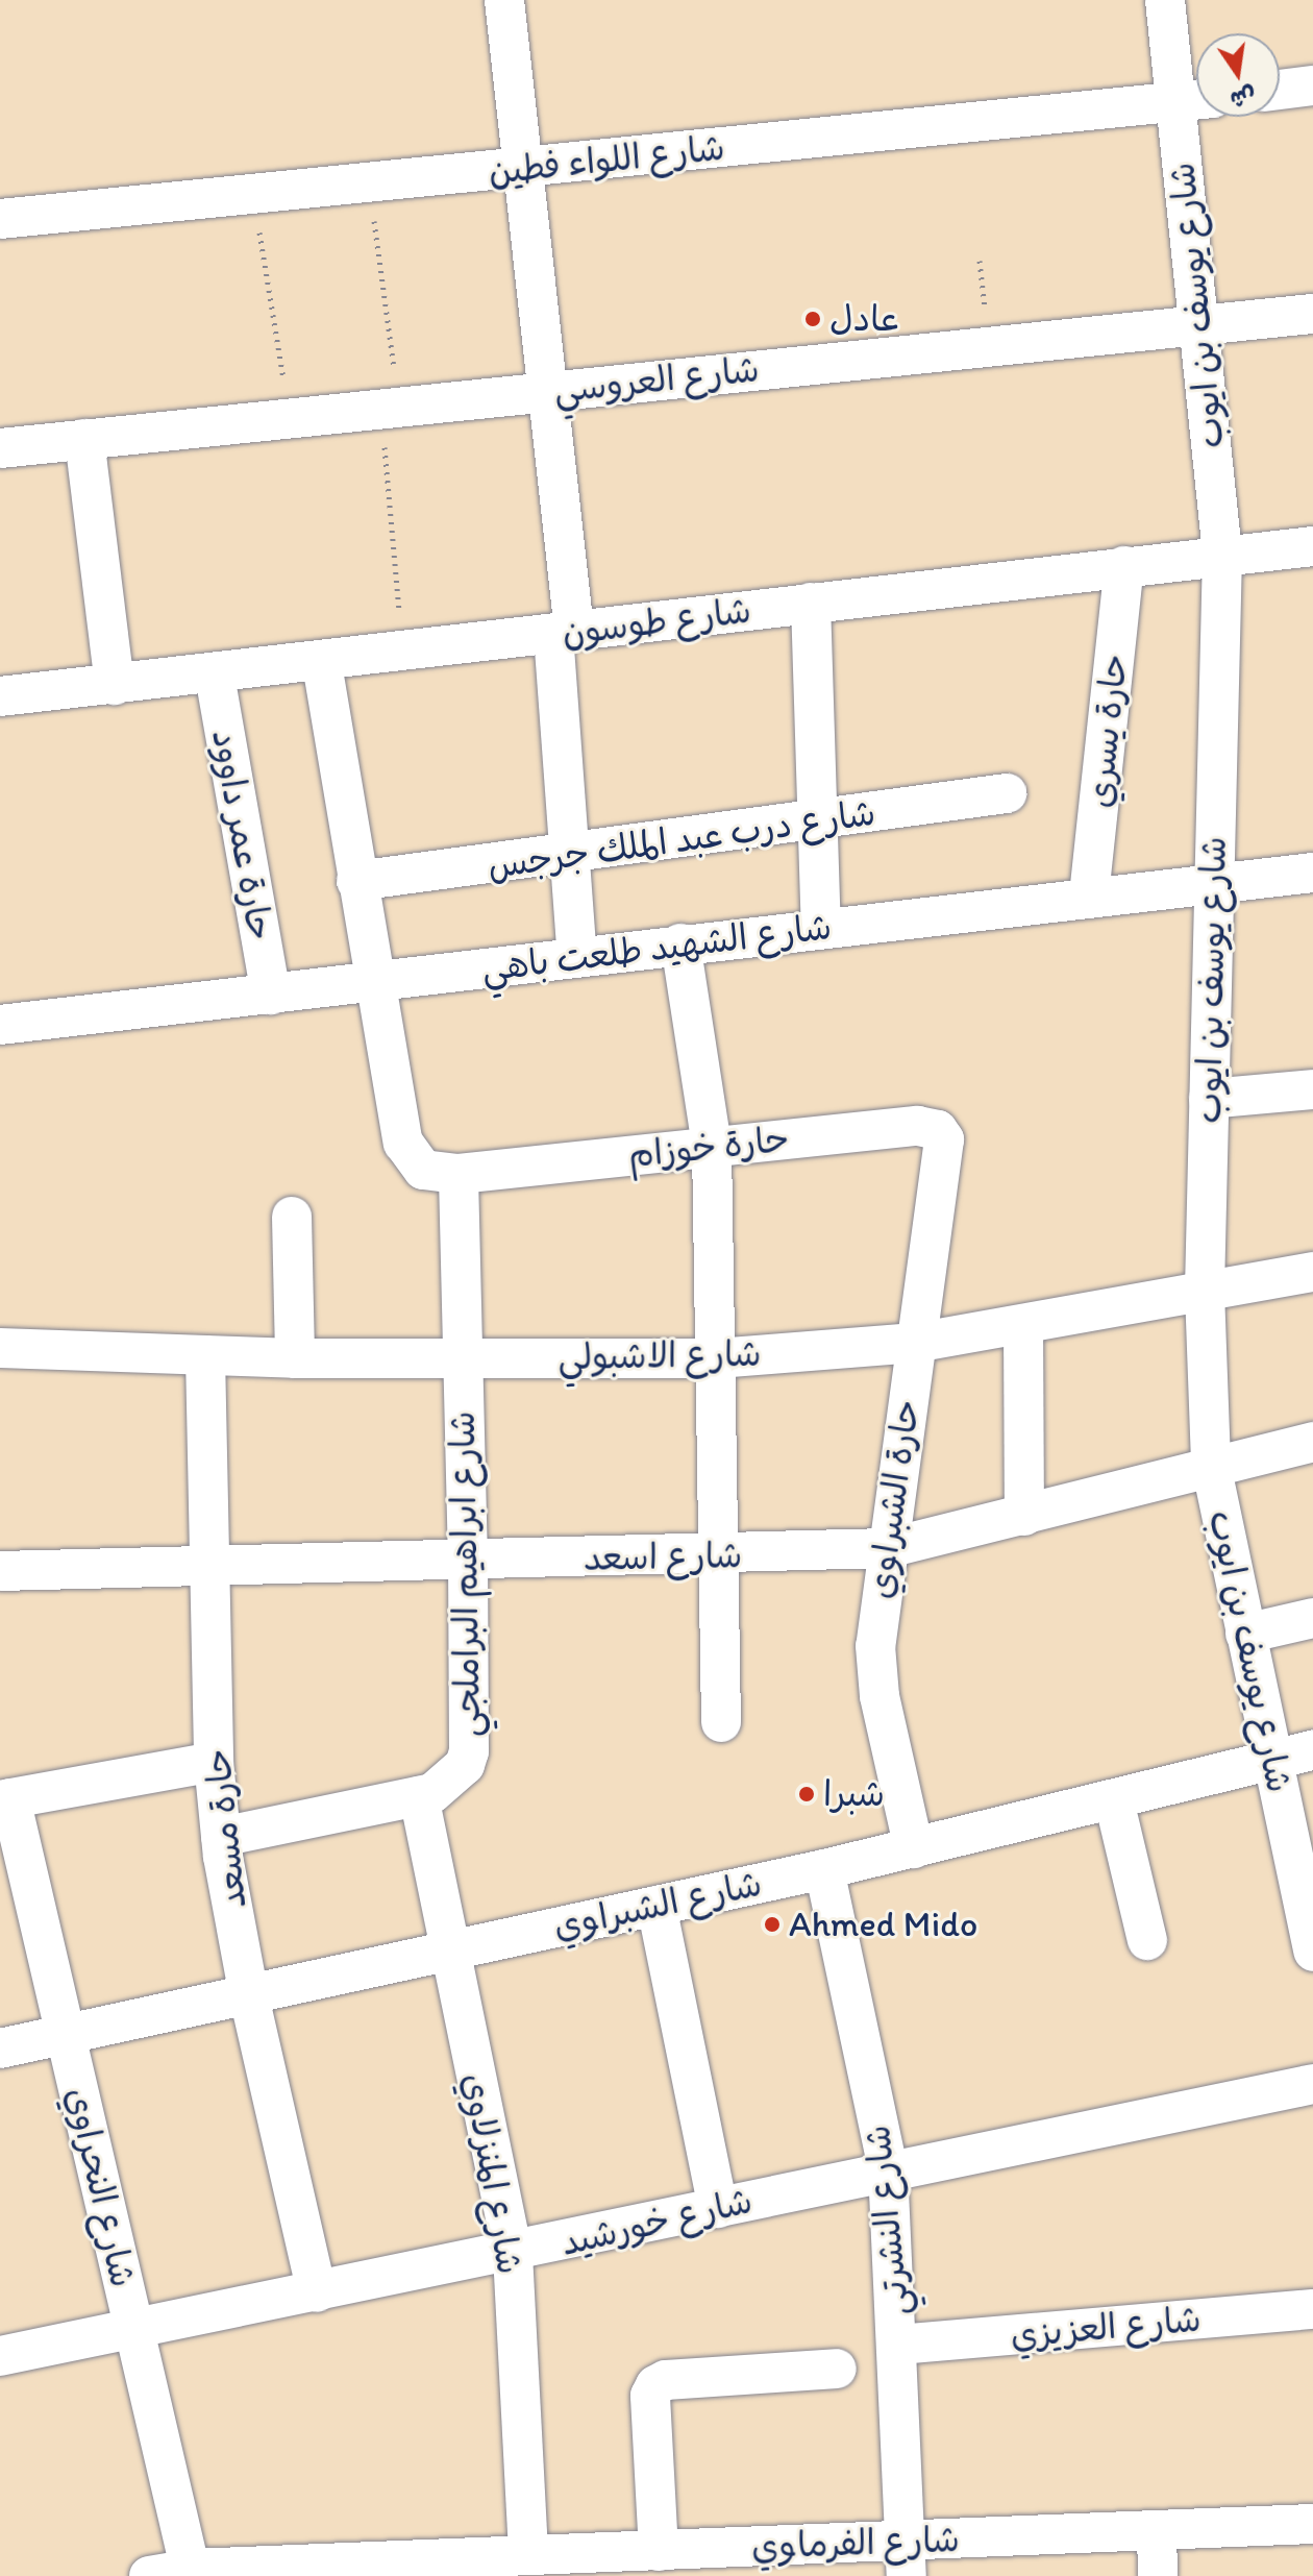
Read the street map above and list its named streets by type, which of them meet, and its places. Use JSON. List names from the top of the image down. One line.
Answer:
{"streets":{"street":["شارع اللواء فطين","شارع يوسف بن ايوب","شارع العروسي","شارع طوسون","حارة يسري","حارة عمر داوود","شارع درب عبد الملك جرجس","شارع الشهيد طلعت باهي","حارة خوزام","شارع الاشبولي","حارة الشبراوي","شارع اسعد","شارع ابراهيم البراملجي","حارة مسعد","شارع الشبراوي","شارع المنزلاوي","شارع النحراوي","شارع النشرتي","شارع خورشيد","شارع العزيزي","شارع الفرماوي"]},"crossings":[["شارع اللواء فطين","شارع يوسف بن ايوب"],["شارع يوسف بن ايوب","شارع العروسي"],["شارع يوسف بن ايوب","شارع طوسون"],["شارع يوسف بن ايوب","شارع الشهيد طلعت باهي"],["شارع يوسف بن ايوب","شارع الاشبولي"],["شارع يوسف بن ايوب","شارع اسعد"],["شارع يوسف بن ايوب","شارع الشبراوي"],["شارع طوسون","حارة يسري"],["شارع طوسون","حارة عمر داوود"],["شارع طوسون","حارة خوزام"],["حارة يسري","شارع الشهيد طلعت باهي"],["حارة عمر داوود","شارع الشهيد طلعت باهي"],["شارع درب عبد الملك جرجس","حارة خوزام"],["شارع الشهيد طلعت باهي","حارة خوزام"],["حارة خوزام","حارة الشبراوي"],["حارة خوزام","شارع ابراهيم البراملجي"],["شارع الاشبولي","حارة الشبراوي"],["شارع الاشبولي","شارع ابراهيم البراملجي"],["شارع الاشبولي","حارة مسعد"],["حارة الشبراوي","شارع اسعد"],["حارة الشبراوي","شارع الشبراوي"],["شارع اسعد","شارع ابراهيم البراملجي"],["شارع اسعد","حارة مسعد"],["شارع ابراهيم البراملجي","حارة مسعد"],["شارع ابراهيم البراملجي","شارع المنزلاوي"],["حارة مسعد","شارع الشبراوي"],["حارة مسعد","شارع خورشيد"],["شارع الشبراوي","شارع المنزلاوي"],["شارع الشبراوي","شارع النحراوي"],["شارع الشبراوي","شارع النشرتي"],["شارع المنزلاوي","شارع خورشيد"],["شارع المنزلاوي","شارع الفرماوي"],["شارع النحراوي","شارع خورشيد"],["شارع النحراوي","شارع الفرماوي"],["شارع النشرتي","شارع خورشيد"],["شارع النشرتي","شارع العزيزي"],["شارع النشرتي","شارع الفرماوي"]],"places":["عادل","شبرا","Ahmed Mido"],"north":"bottom"}
